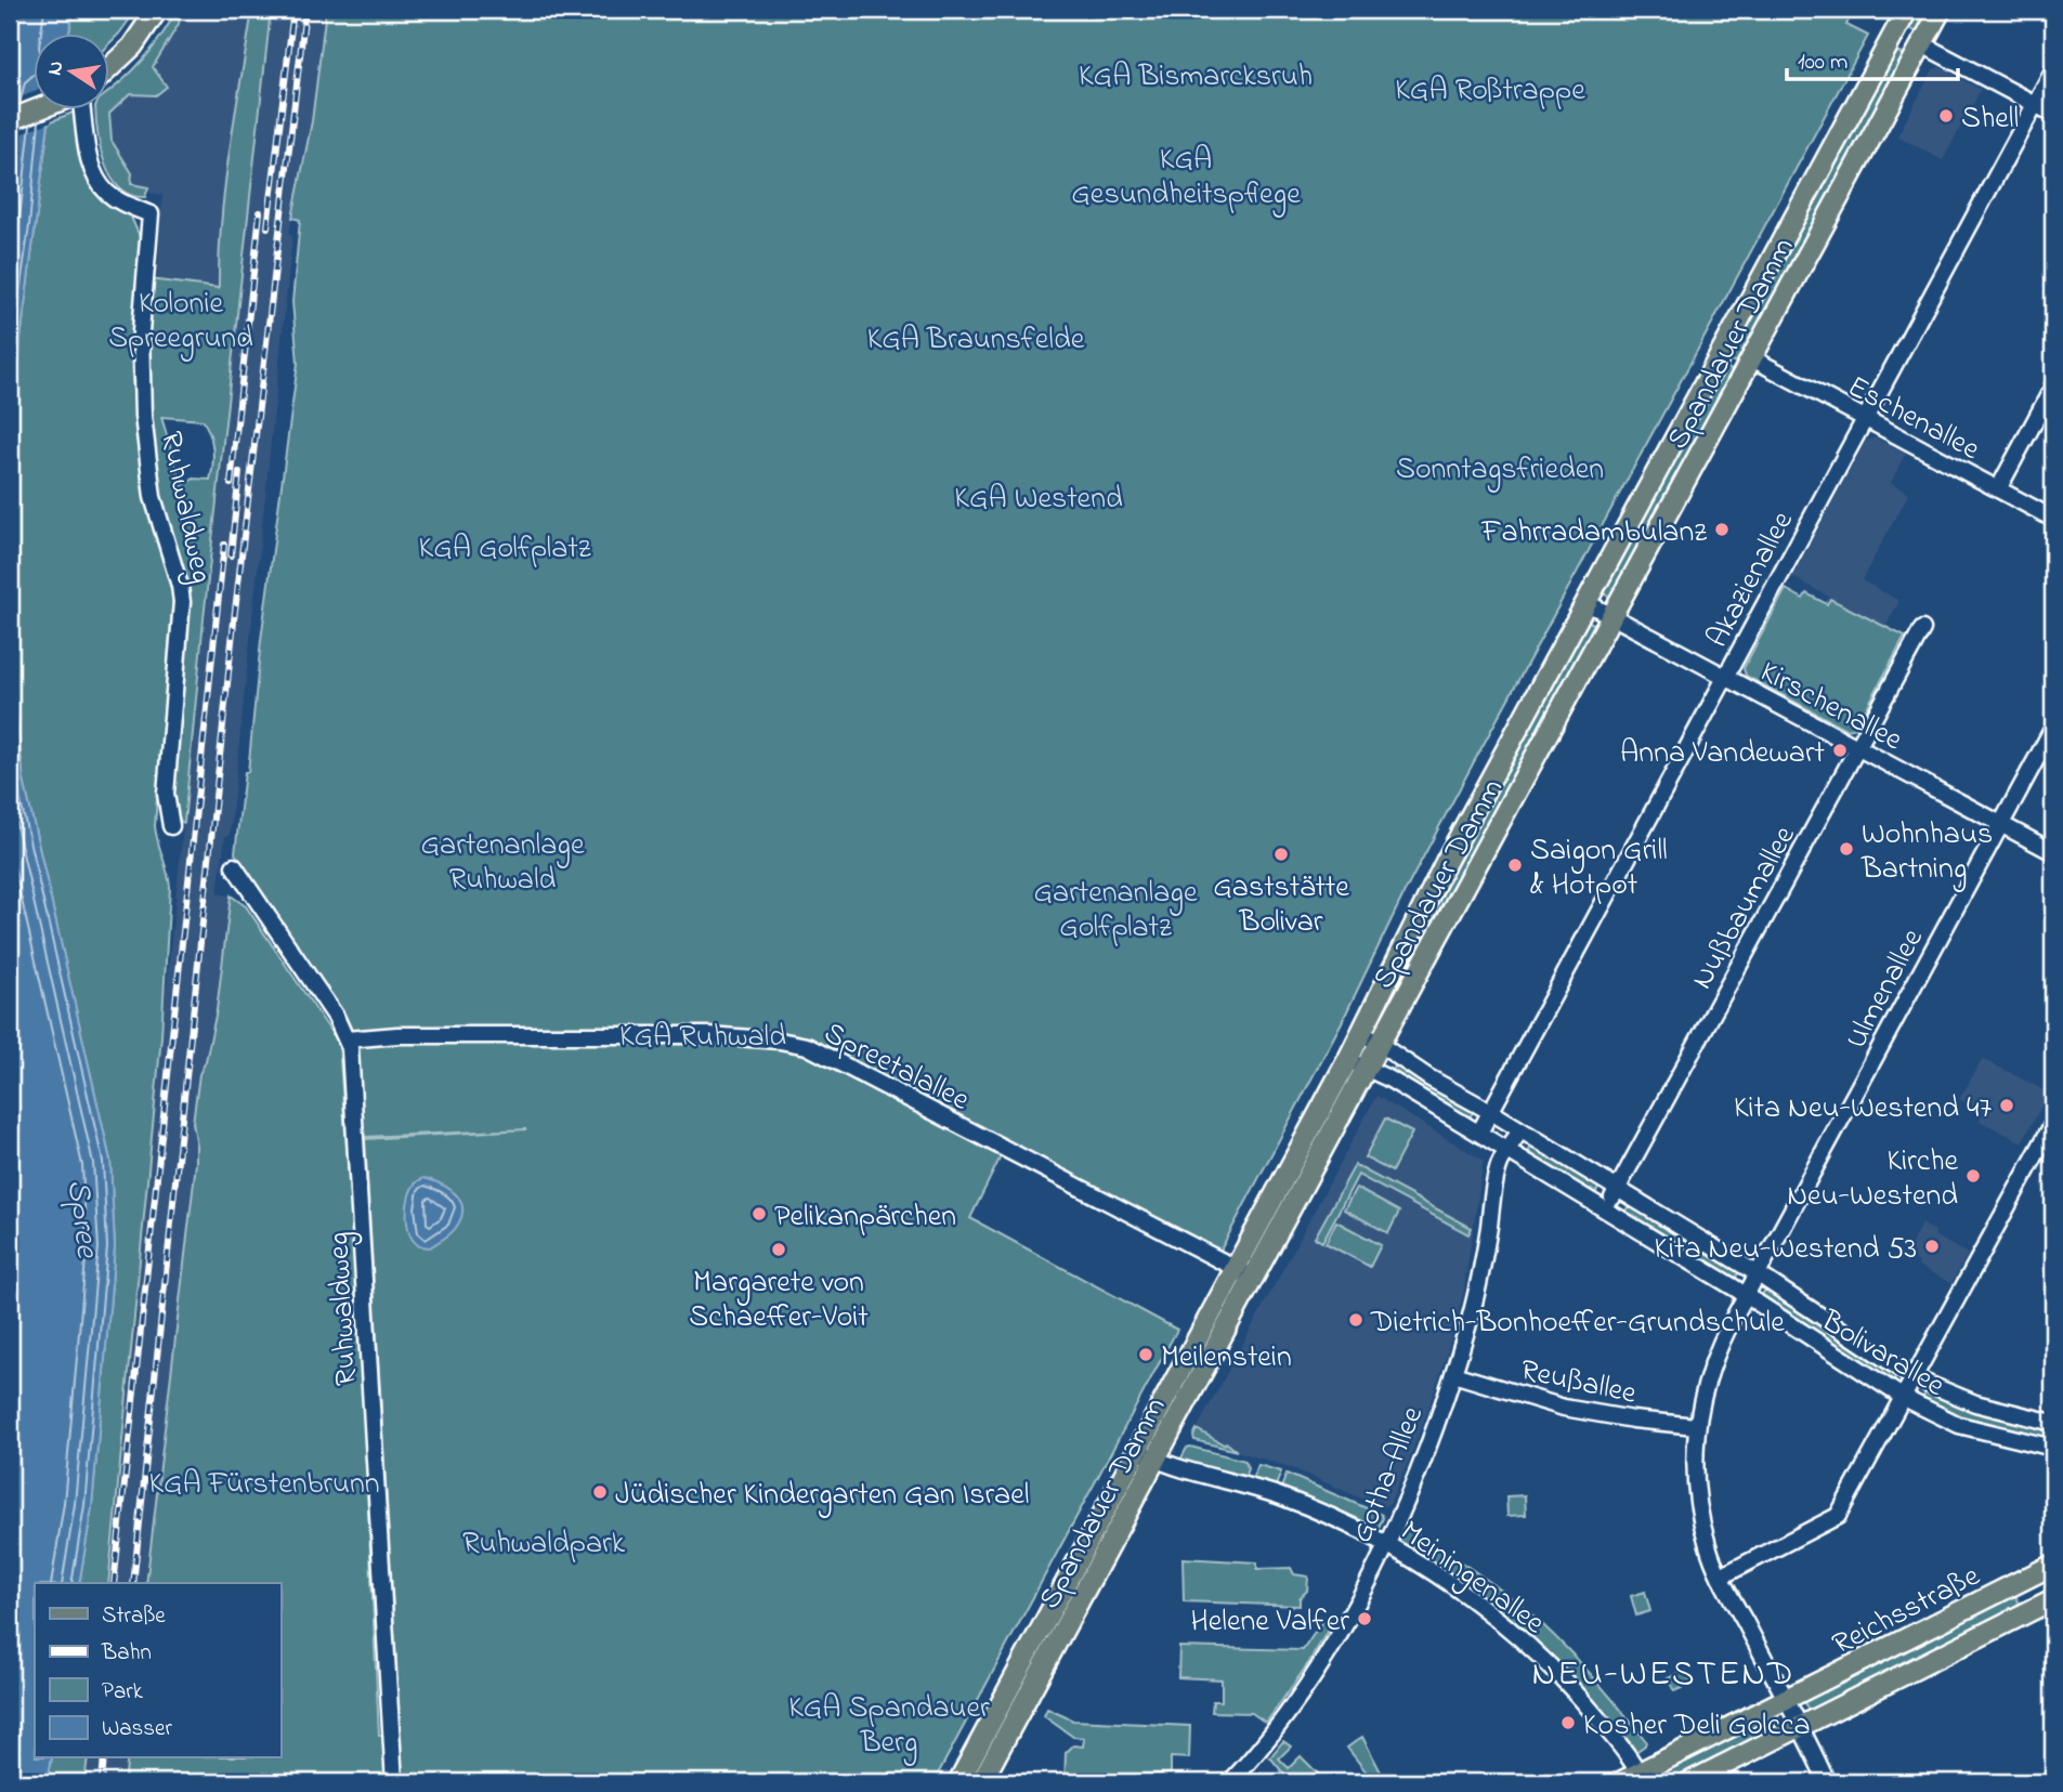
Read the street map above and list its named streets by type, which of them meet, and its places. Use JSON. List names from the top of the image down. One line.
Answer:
{"streets":{"main road":["Spandauer Damm","Reichsstraße"],"street":["Eschenallee","Ruhwaldweg","Akazienallee","Kirschenallee","Nußbaumallee","Ulmenallee","Spreetalallee","Bolivarallee","Reußallee","Gotha-Allee","Meiningenallee"]},"crossings":[["Spandauer Damm","Eschenallee"],["Spandauer Damm","Kirschenallee"],["Spandauer Damm","Spreetalallee"],["Spandauer Damm","Bolivarallee"],["Spandauer Damm","Meiningenallee"],["Eschenallee","Akazienallee"],["Ruhwaldweg","Spreetalallee"],["Akazienallee","Kirschenallee"],["Akazienallee","Bolivarallee"],["Kirschenallee","Nußbaumallee"],["Kirschenallee","Ulmenallee"],["Nußbaumallee","Bolivarallee"],["Ulmenallee","Bolivarallee"],["Ulmenallee","Reußallee"],["Ulmenallee","Reichsstraße"],["Bolivarallee","Gotha-Allee"],["Reußallee","Gotha-Allee"],["Gotha-Allee","Meiningenallee"],["Meiningenallee","Reichsstraße"]],"districts":["NEU-WESTEND"],"water":["Spree"],"parks":["KGA Bismarcksruh","KGA Roßtrappe","KGA Gesundheitspflege","Kolonie Spreegrund","KGA Braunsfelde","Sonntagsfrieden","KGA Westend","KGA Golfplatz","Gartenanlage Ruhwald","Gartenanlage Golfplatz","KGA Ruhwald","KGA Fürstenbrunn","Ruhwaldpark","KGA Spandauer Berg"],"places":["Shell","Fahrradambulanz","Anna Vandewart","Wohnhaus Bartning","Gaststätte Bolivar","Saigon Grill & Hotpot","Kita Neu-Westend 47","Kirche Neu-Westend","Pelikanpärchen","Kita Neu-Westend 53","Margarete von Schaeffer-Voit","Dietrich-Bonhoeffer-Grundschule","Meilenstein","Jüdischer Kindergarten Gan Israel","Helene Valfer","Kosher Deli Golcca"],"legend":["Straße","Bahn","Park","Wasser"],"scale_bar":"100 m","north":"left"}
